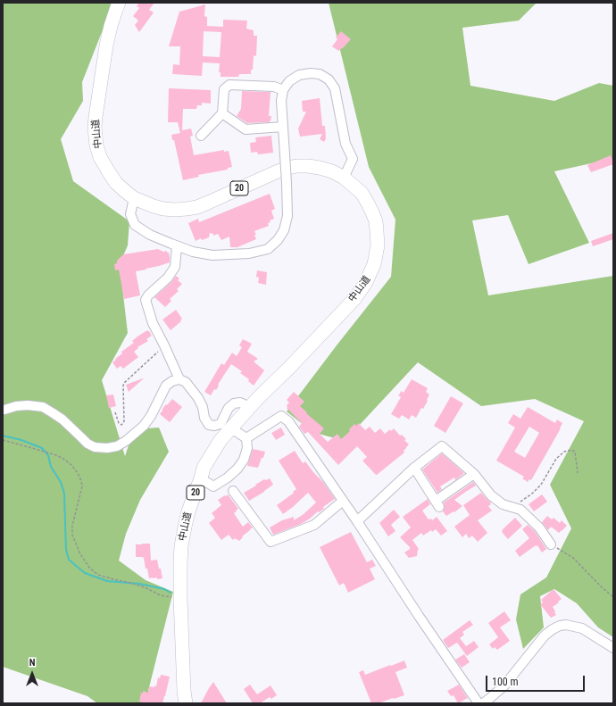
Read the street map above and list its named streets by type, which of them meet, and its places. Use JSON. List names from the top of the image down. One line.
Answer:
{"streets":{"highway":["中山道","20"]},"scale_bar":"100 m","north":"top"}
